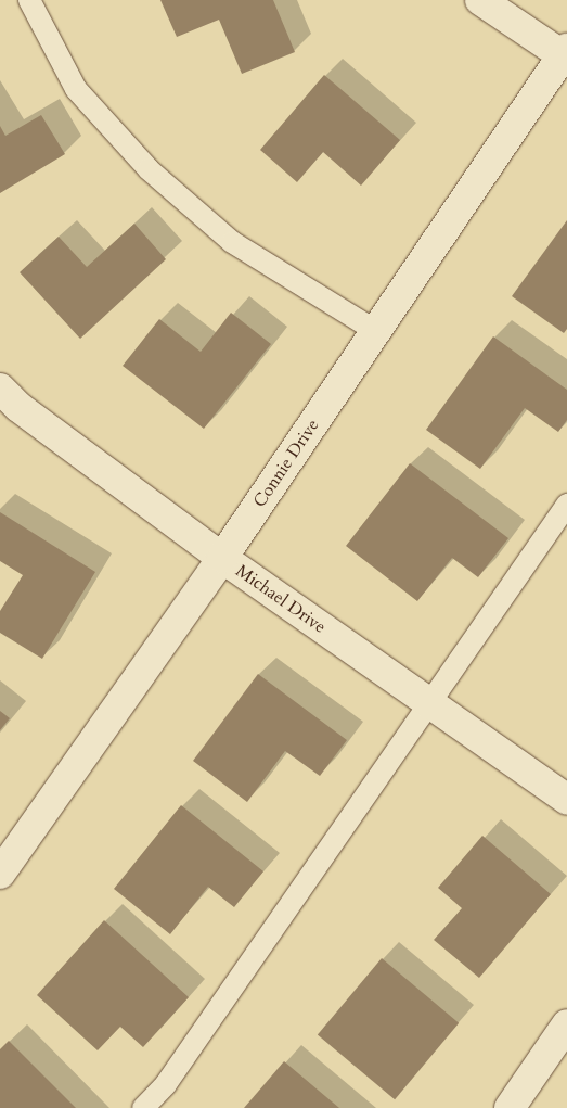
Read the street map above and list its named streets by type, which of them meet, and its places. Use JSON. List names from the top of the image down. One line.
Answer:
{"streets":{"street":["Connie Drive","Michael Drive"]},"crossings":[["Connie Drive","Michael Drive"]]}
